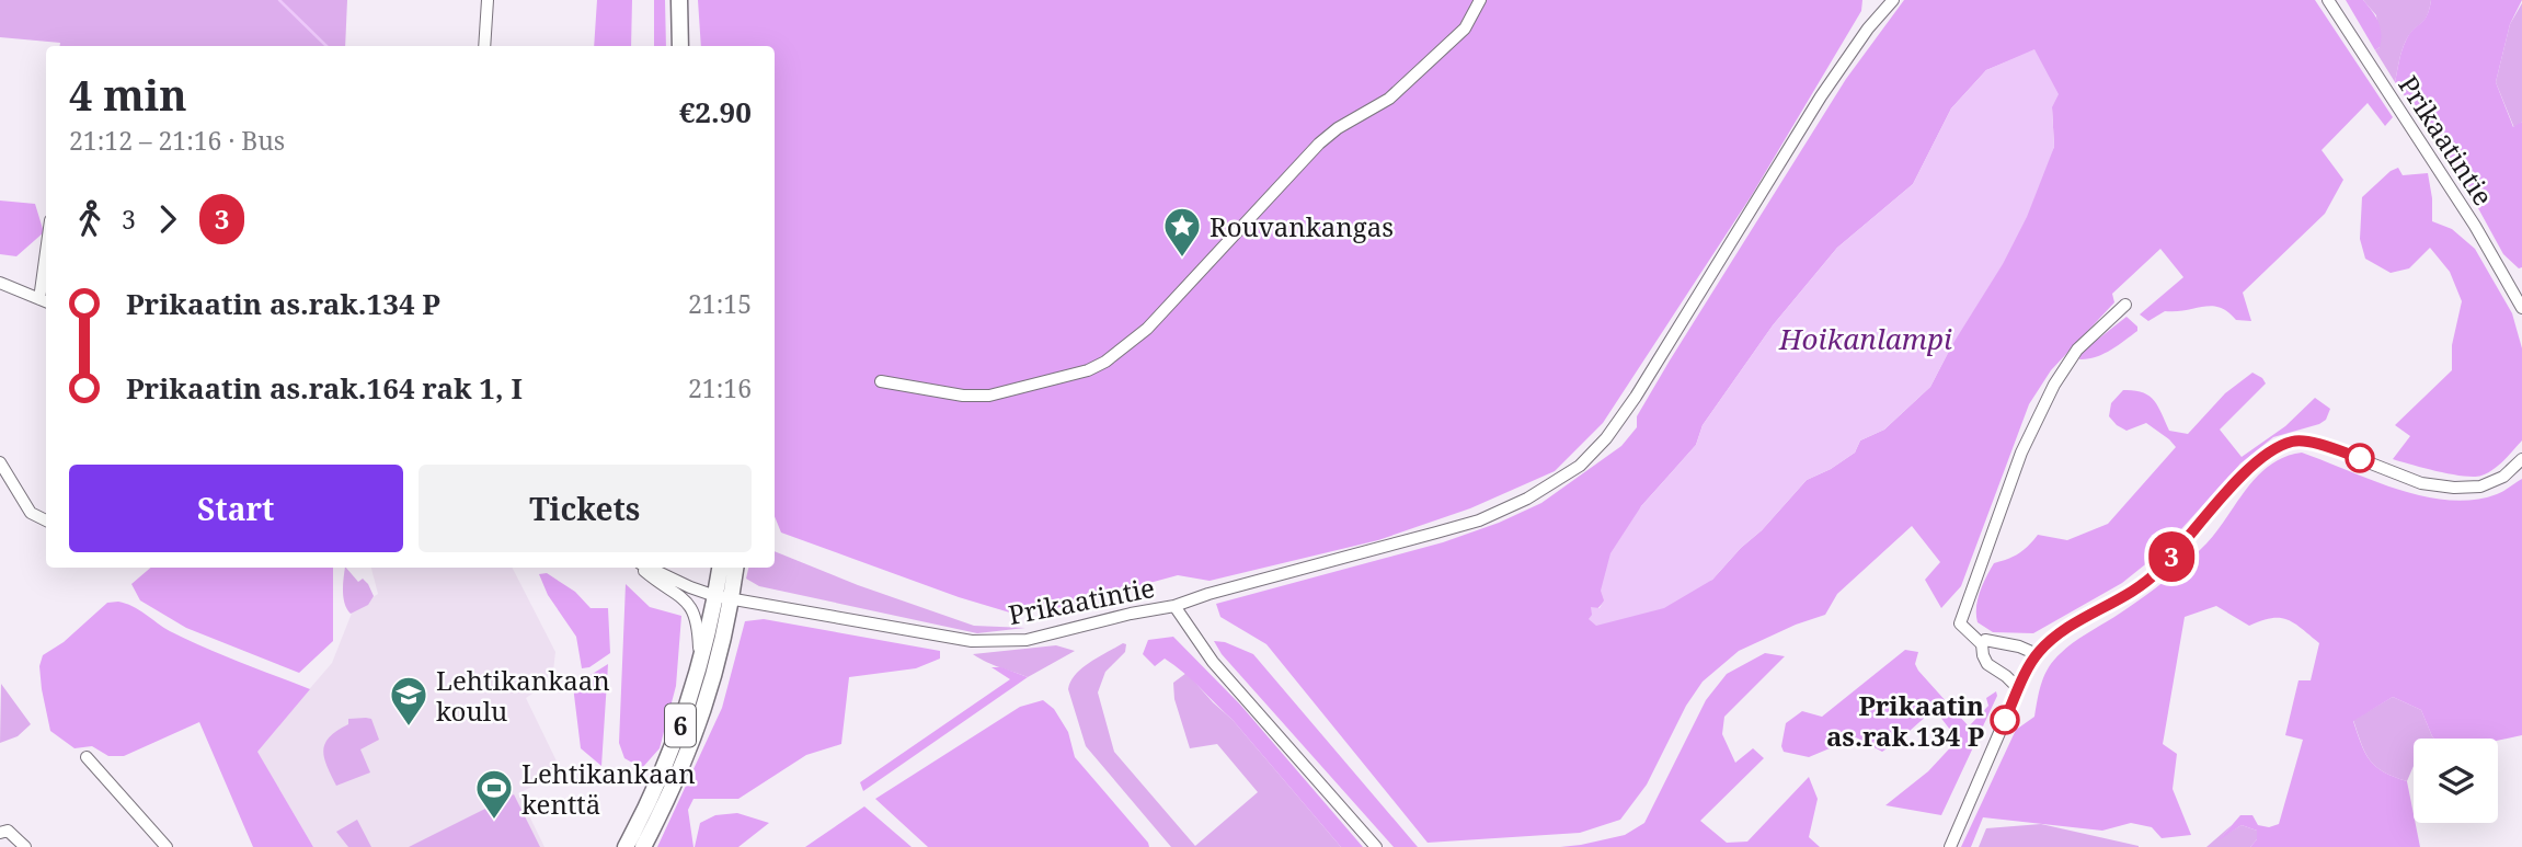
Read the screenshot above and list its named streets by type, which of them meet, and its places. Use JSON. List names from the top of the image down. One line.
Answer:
{"streets":{"highway":["6"],"street":["Prikaatintie"]},"crossings":[["Prikaatintie","6"]],"water":["Hoikanlampi"],"places":{"place":["Rouvankangas"],"other":["Prikaatin as.rak.134 P"],"school or university":["Lehtikankaan koulu"],"sports":["Lehtikankaan kenttä"]},"lines":["bus line 3"],"page":{"on_map":"3","heading":["4 min","21:12 – 21:16 · Bus","€2.90"],"legs":["3","3"],"list":[{"name":"Prikaatin as.rak.134 P","value":"21:15"},{"name":"Prikaatin as.rak.164 rak 1, I","value":"21:16"}],"buttons":["Start","Tickets"]}}
